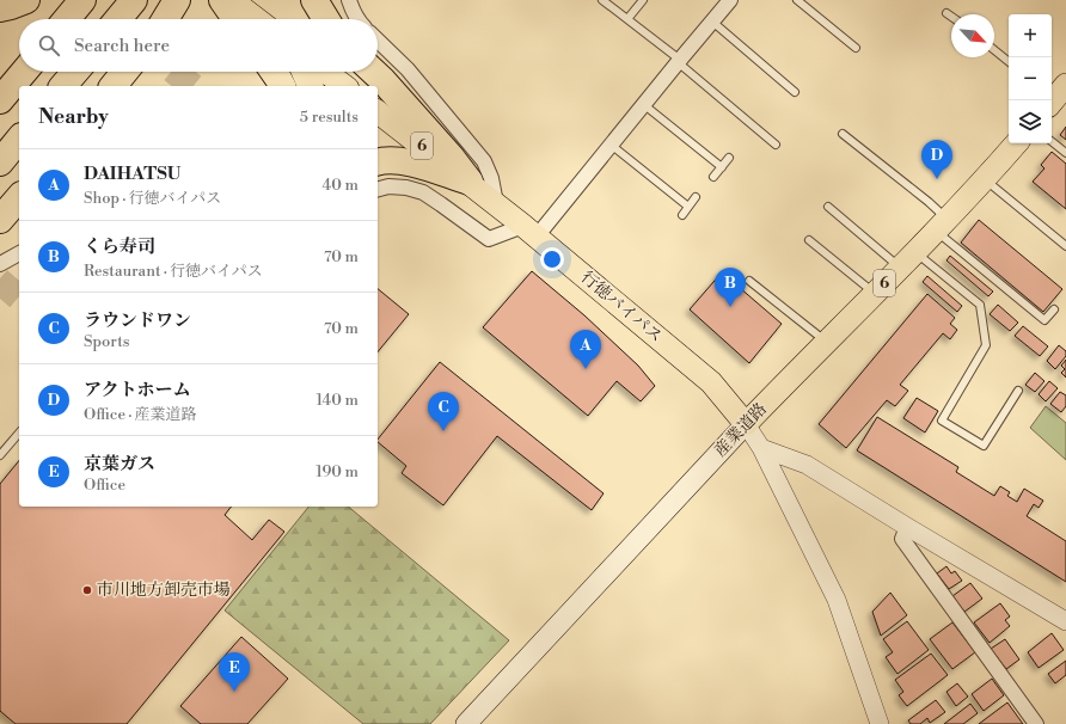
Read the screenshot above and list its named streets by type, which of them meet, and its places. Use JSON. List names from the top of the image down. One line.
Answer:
{"streets":{"main road":["6","行徳バイパス","産業道路"]},"crossings":[["行徳バイパス","産業道路"]],"places":["市川地方卸売市場"],"north":"bottom right","page":{"map_buttons":["+","−"],"search":"Search here","heading":["Nearby","5 results"],"pins":["D","B","A","C","E"],"list":[{"mark":"A","name":"DAIHATSU","note":"Shop · 行徳バイパス","value":"40 m"},{"mark":"B","name":"くら寿司","note":"Restaurant · 行徳バイパス","value":"70 m"},{"mark":"C","name":"ラウンドワン","note":"Sports","value":"70 m"},{"mark":"D","name":"アクトホーム","note":"Office · 産業道路","value":"140 m"},{"mark":"E","name":"京葉ガス","note":"Office","value":"190 m"}]}}
